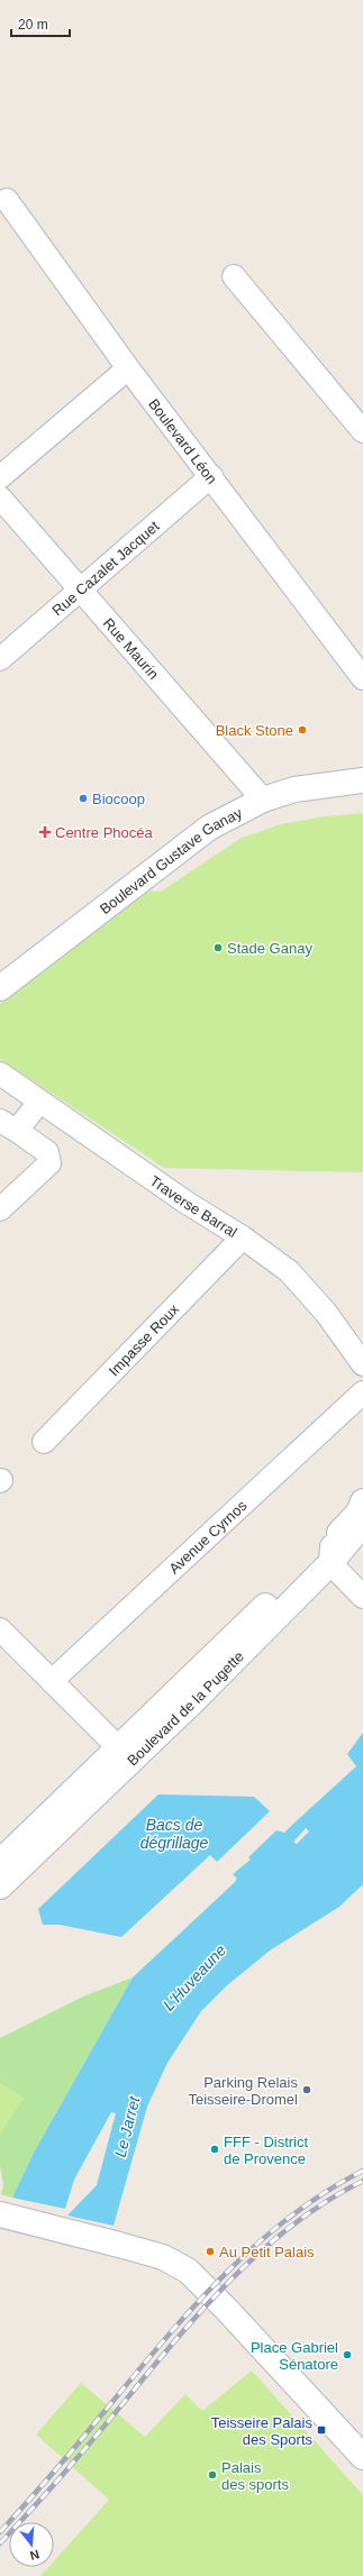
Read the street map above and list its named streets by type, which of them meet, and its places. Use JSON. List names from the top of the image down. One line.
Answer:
{"streets":{"street":["Boulevard Léon","Rue Cazalet Jacquet","Rue Maurin","Boulevard Gustave Ganay","Traverse Barral","Impasse Roux","Avenue Cyrnos","Boulevard de la Pugette"]},"crossings":[["Boulevard Léon","Rue Cazalet Jacquet"],["Rue Cazalet Jacquet","Rue Maurin"],["Rue Maurin","Boulevard Gustave Ganay"],["Traverse Barral","Impasse Roux"]],"water":["Bacs de dégrillage","L'Huveaune","Le Jarret"],"places":{"other":["Black Stone","Biocoop","Stade Ganay","Parking Relais Teisseire-Dromel","FFF - District de Provence","Au Petit Palais","Place Gabriel Sénatore","Palais des sports"],"health":["Centre Phocéa"],"transit":["Teisseire Palais des Sports"]},"scale_bar":"20 m","north":"bottom"}
